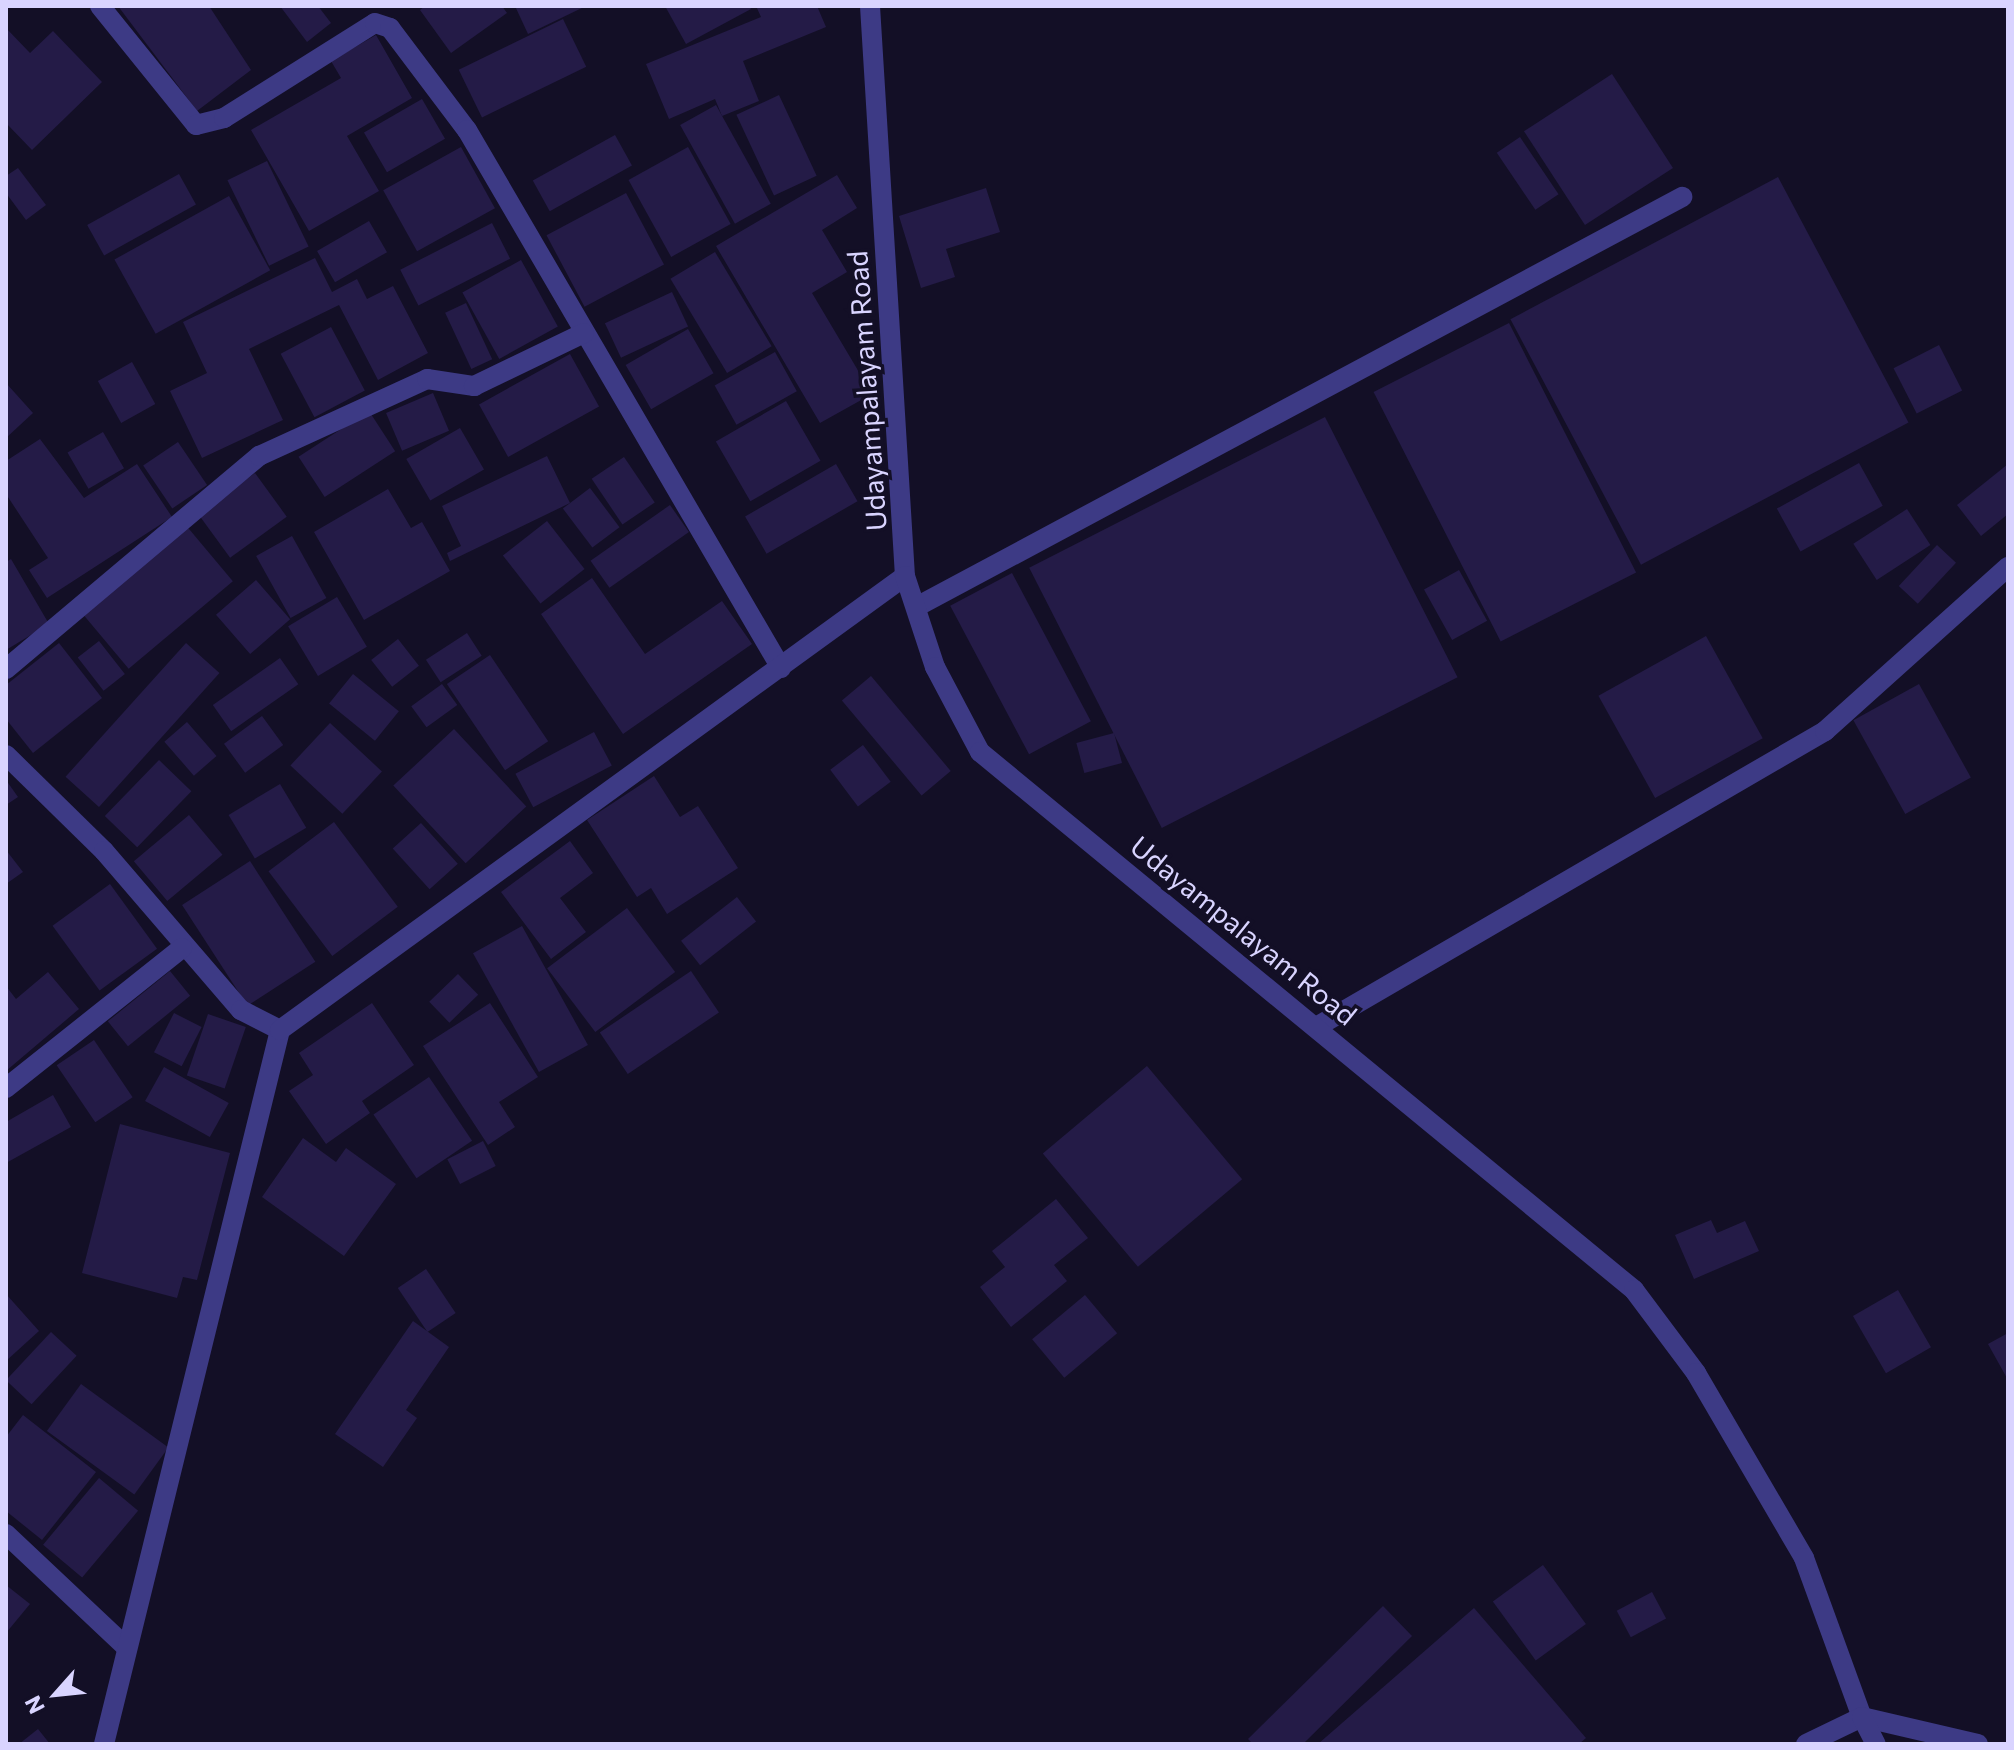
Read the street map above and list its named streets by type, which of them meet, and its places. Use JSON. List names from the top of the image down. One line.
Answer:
{"streets":{"street":["Udayampalayam Road"]},"north":"bottom left"}
